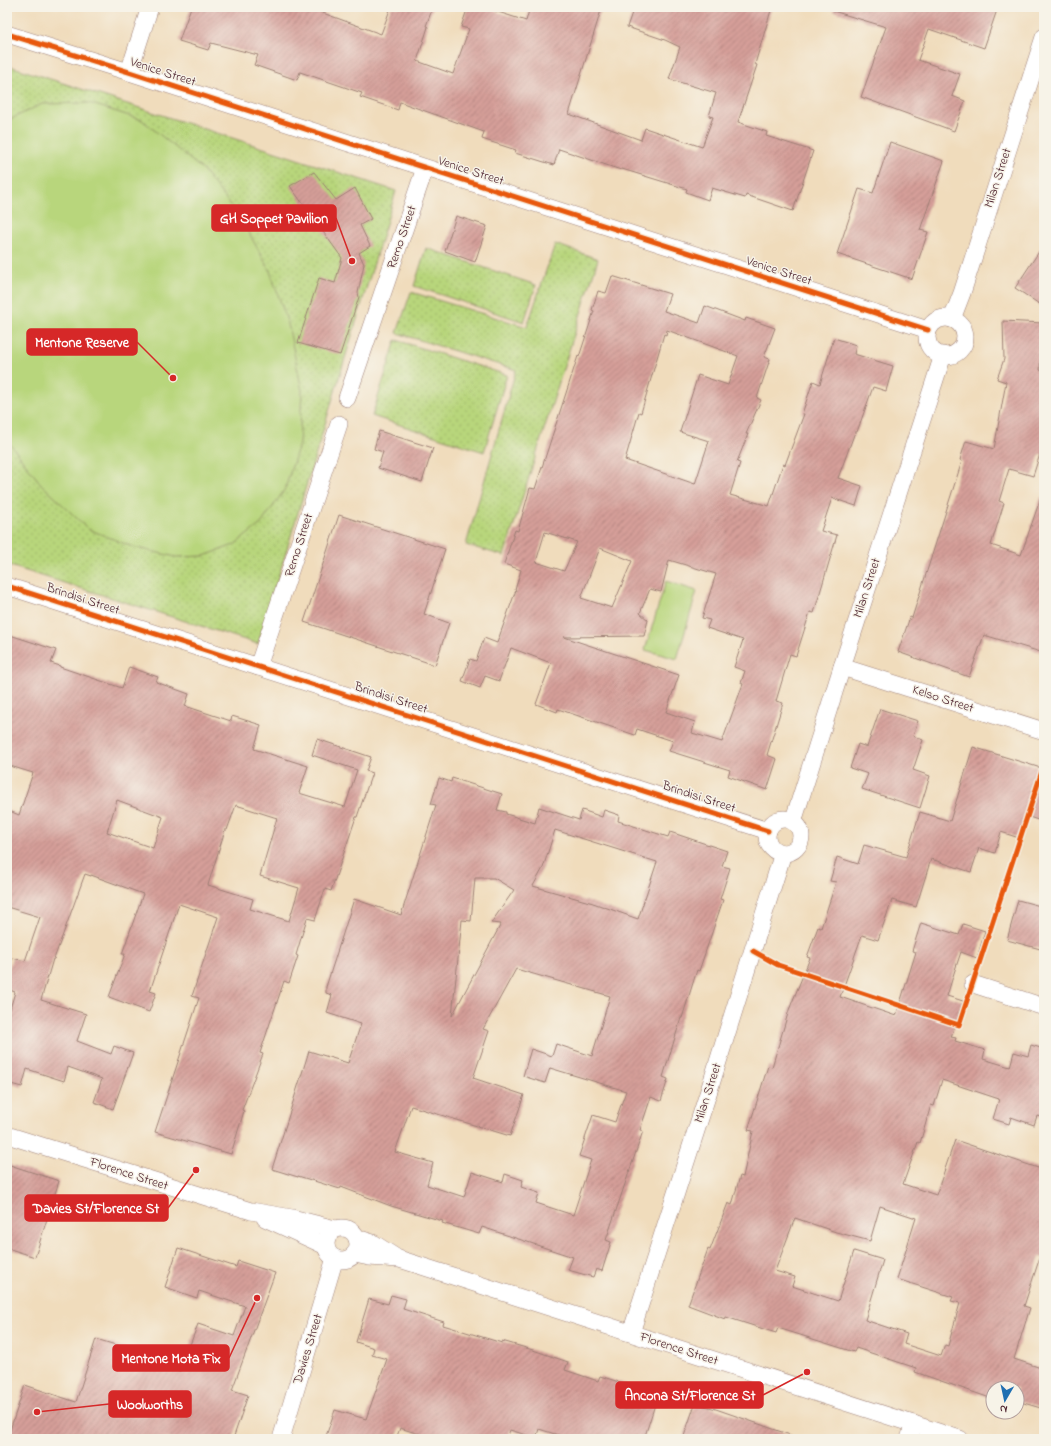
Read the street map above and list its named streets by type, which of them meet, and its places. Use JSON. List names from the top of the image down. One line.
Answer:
{"streets":{"street":["Venice Street","Milan Street","Remo Street","Brindisi Street","Kelso Street","Florence Street","Davies Street"]},"crossings":[["Venice Street","Milan Street"],["Venice Street","Remo Street"],["Milan Street","Brindisi Street"],["Milan Street","Kelso Street"],["Milan Street","Florence Street"],["Remo Street","Brindisi Street"],["Florence Street","Davies Street"]],"places":["GH Soppet Pavilion","Mentone Reserve","Davies St/Florence St","Mentone Mota Fix","Ancona St/Florence St","Woolworths"],"north":"bottom"}
